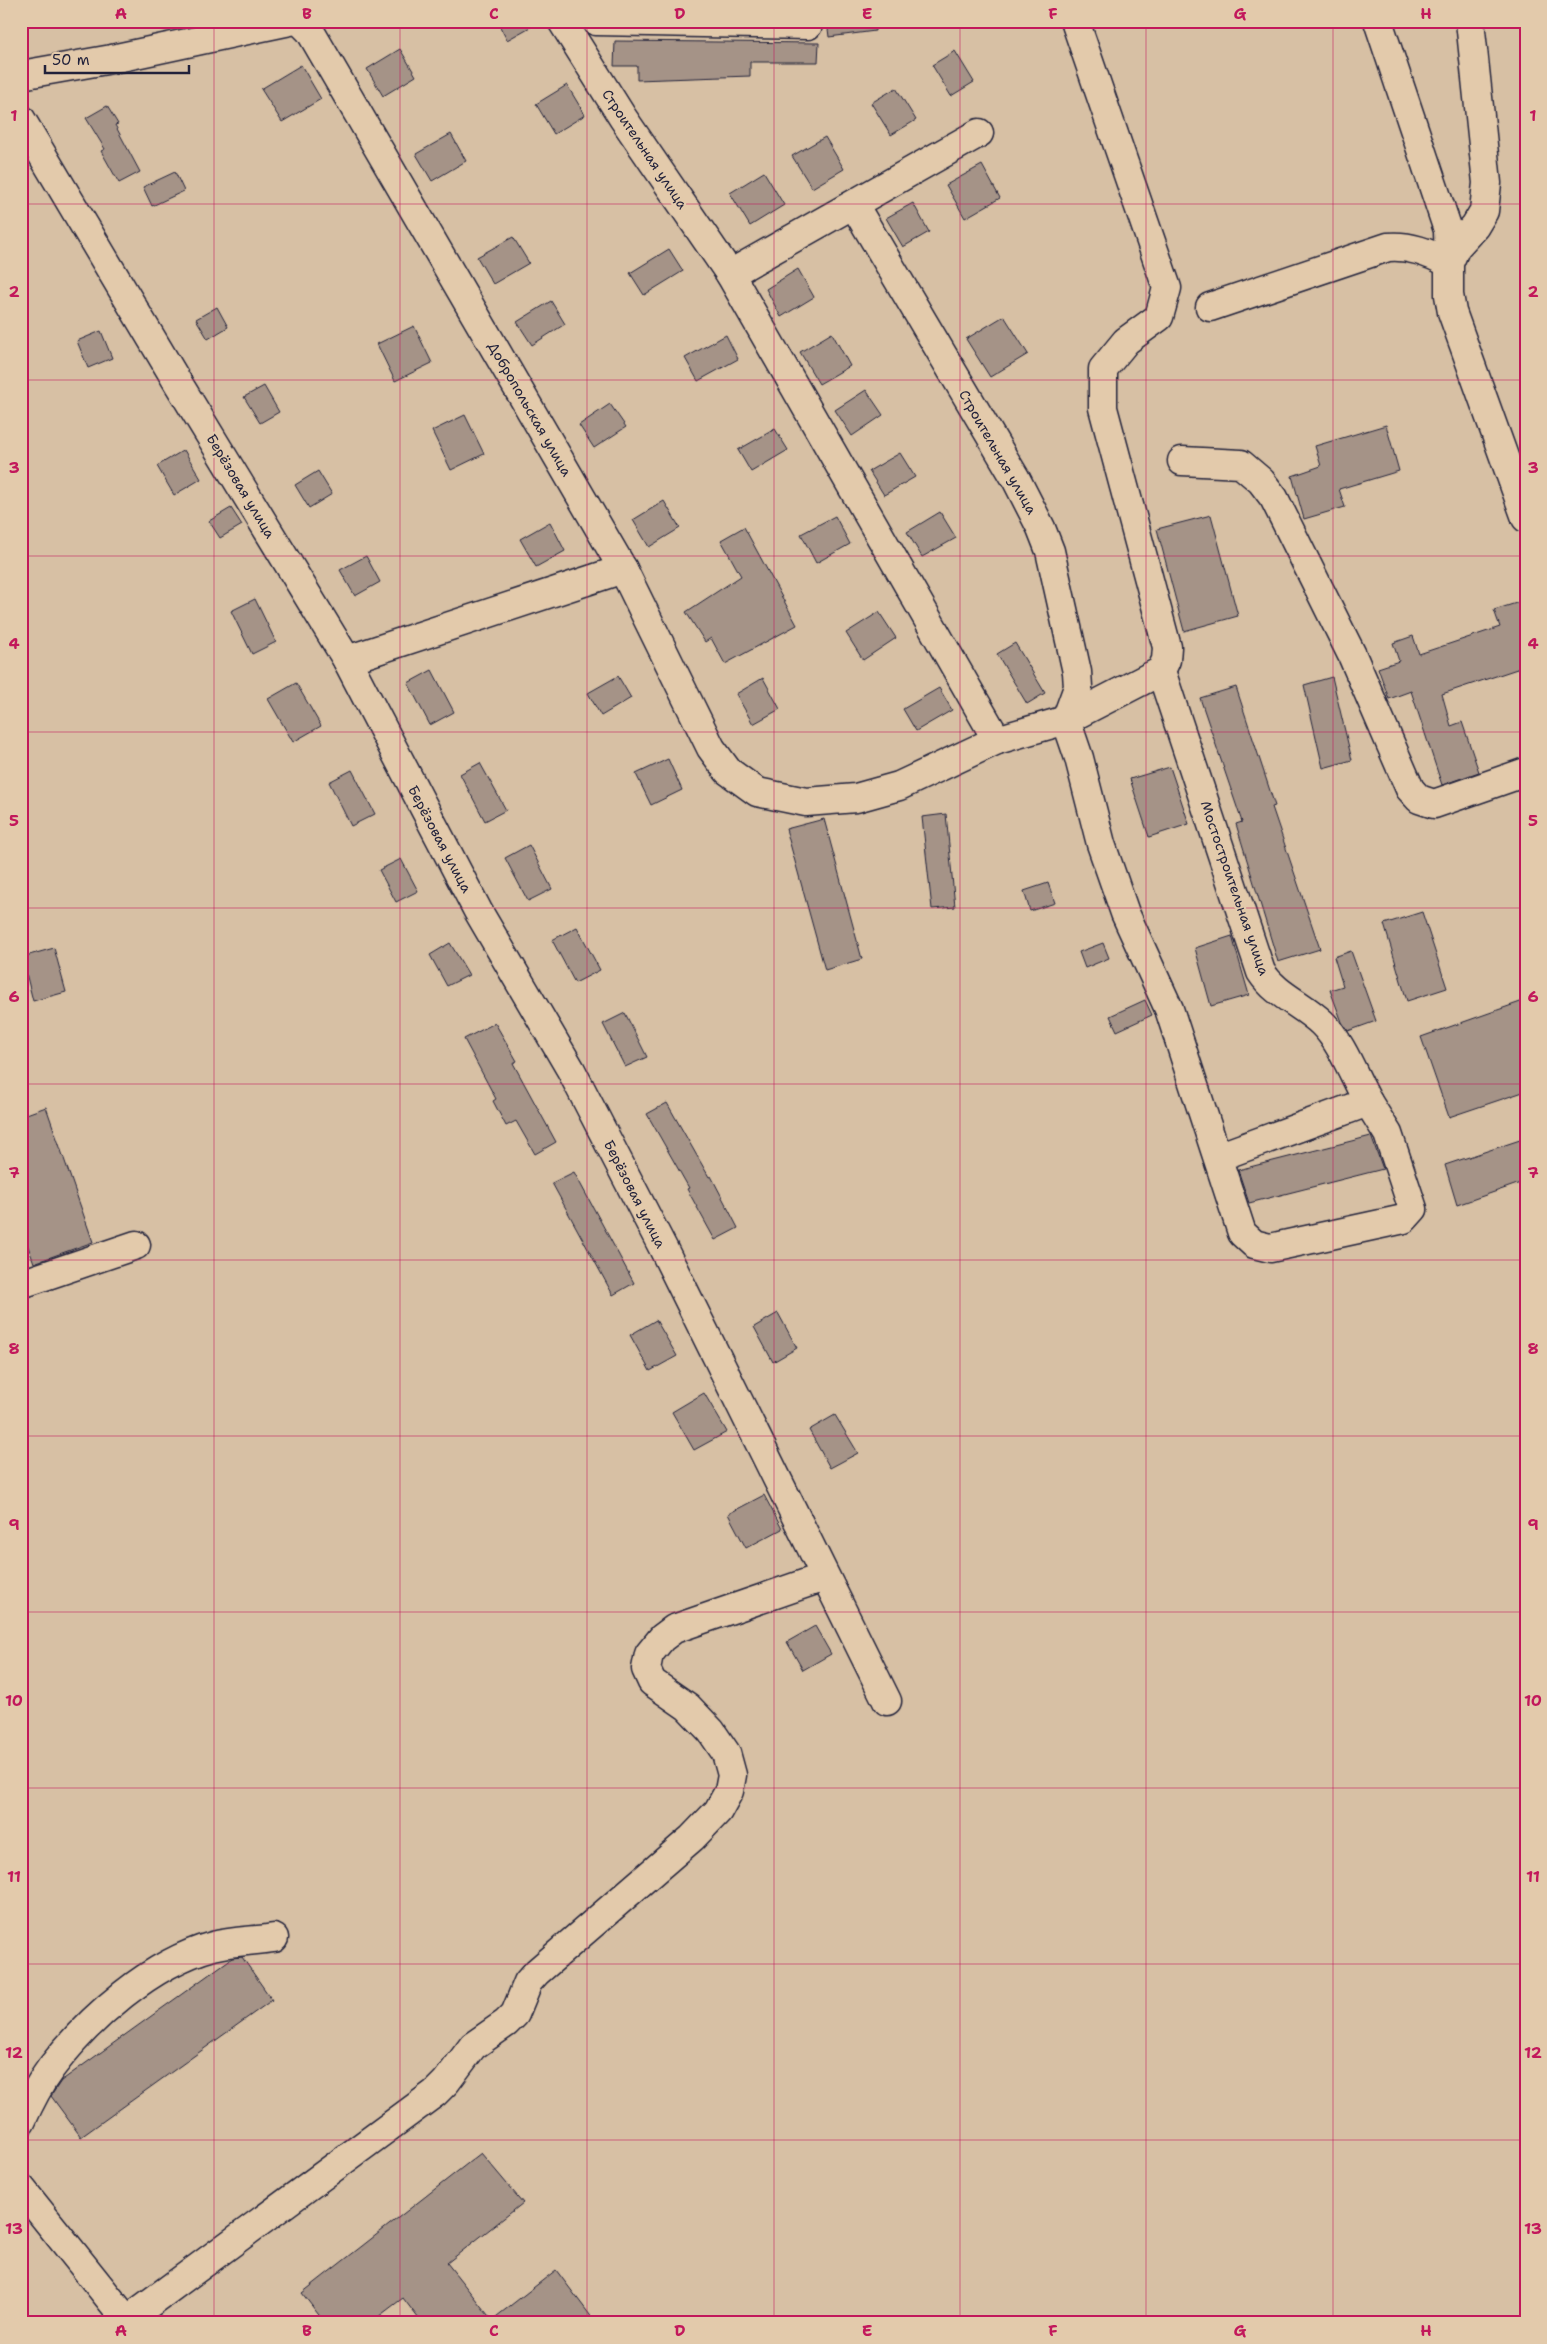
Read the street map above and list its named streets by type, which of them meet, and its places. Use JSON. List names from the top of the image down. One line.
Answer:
{"streets":{"street":["Строительная улица","Добропольская улица","Берёзовая улица","Мостостроительная улица"]},"crossings":[["Строительная улица","Добропольская улица"]],"scale_bar":"50 m","grid":{"columns":["A","B","C","D","E","F","G","H"],"rows":["1","2","3","4","5","6","7","8","9","10","11","12","13"]}}
